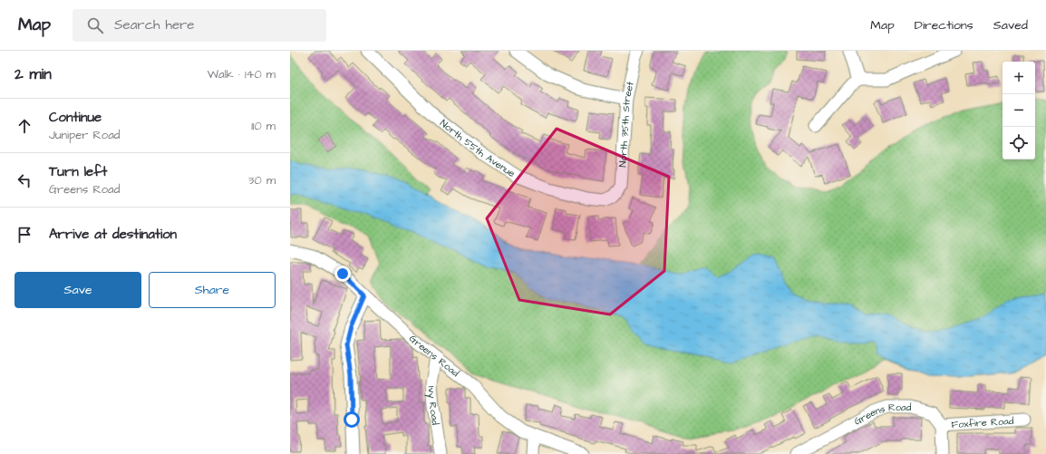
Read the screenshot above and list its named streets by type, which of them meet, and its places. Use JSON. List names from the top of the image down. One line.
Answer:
{"streets":{"street":["North 35th Street","North 55th Avenue","Greens Road","Ivy Road","Foxfire Road"]},"crossings":[["North 35th Street","North 55th Avenue"],["Greens Road","Ivy Road"],["Greens Road","Foxfire Road"]],"page":{"header":"Map","search":"Search here","nav":["Map","Directions","Saved"],"heading":["2 min","Walk · 140 m"],"map_buttons":["+","−"],"list":[["Continue","Juniper Road","110 m"],["Turn left","Greens Road","30 m"],"Arrive at destination"],"buttons":["Save","Share"]}}
